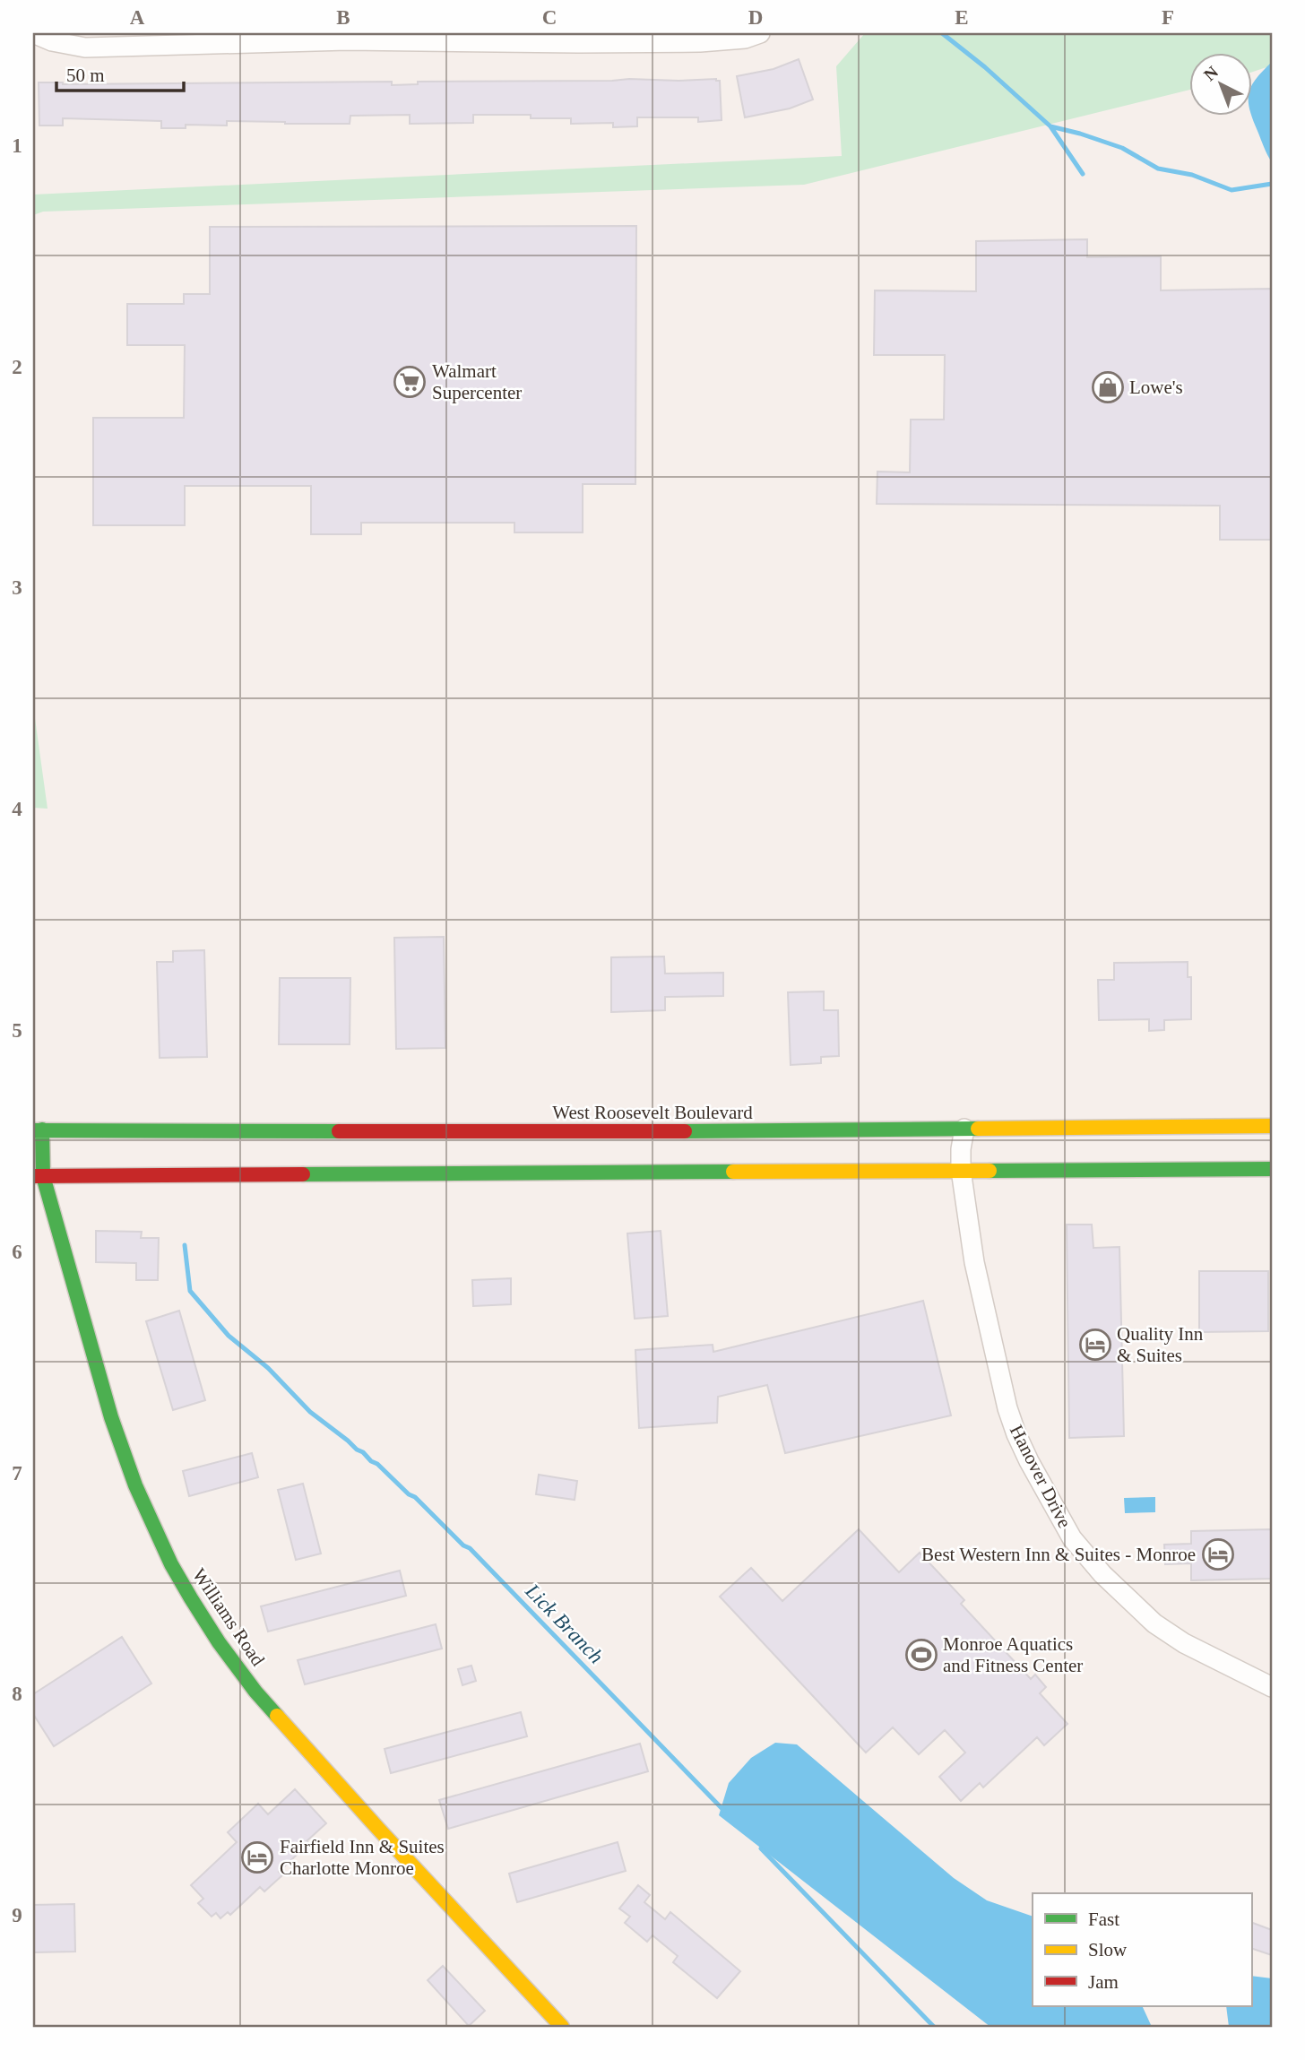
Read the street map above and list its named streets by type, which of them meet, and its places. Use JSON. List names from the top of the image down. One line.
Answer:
{"streets":{"main road":["West Roosevelt Boulevard","Williams Road"],"street":["Hanover Drive"]},"crossings":[["West Roosevelt Boulevard","Hanover Drive"],["West Roosevelt Boulevard","Williams Road"]],"water":["Lick Branch"],"places":{"supermarket":["Walmart Supercenter"],"shop":["Lowe's"],"hotel":["Quality Inn & Suites","Best Western Inn & Suites - Monroe","Fairfield Inn & Suites Charlotte Monroe"],"sports":["Monroe Aquatics and Fitness Center"]},"legend":["Fast","Slow","Jam"],"scale_bar":"50 m","north":"top left","grid":{"columns":["A","B","C","D","E","F"],"rows":["1","2","3","4","5","6","7","8","9"]}}
